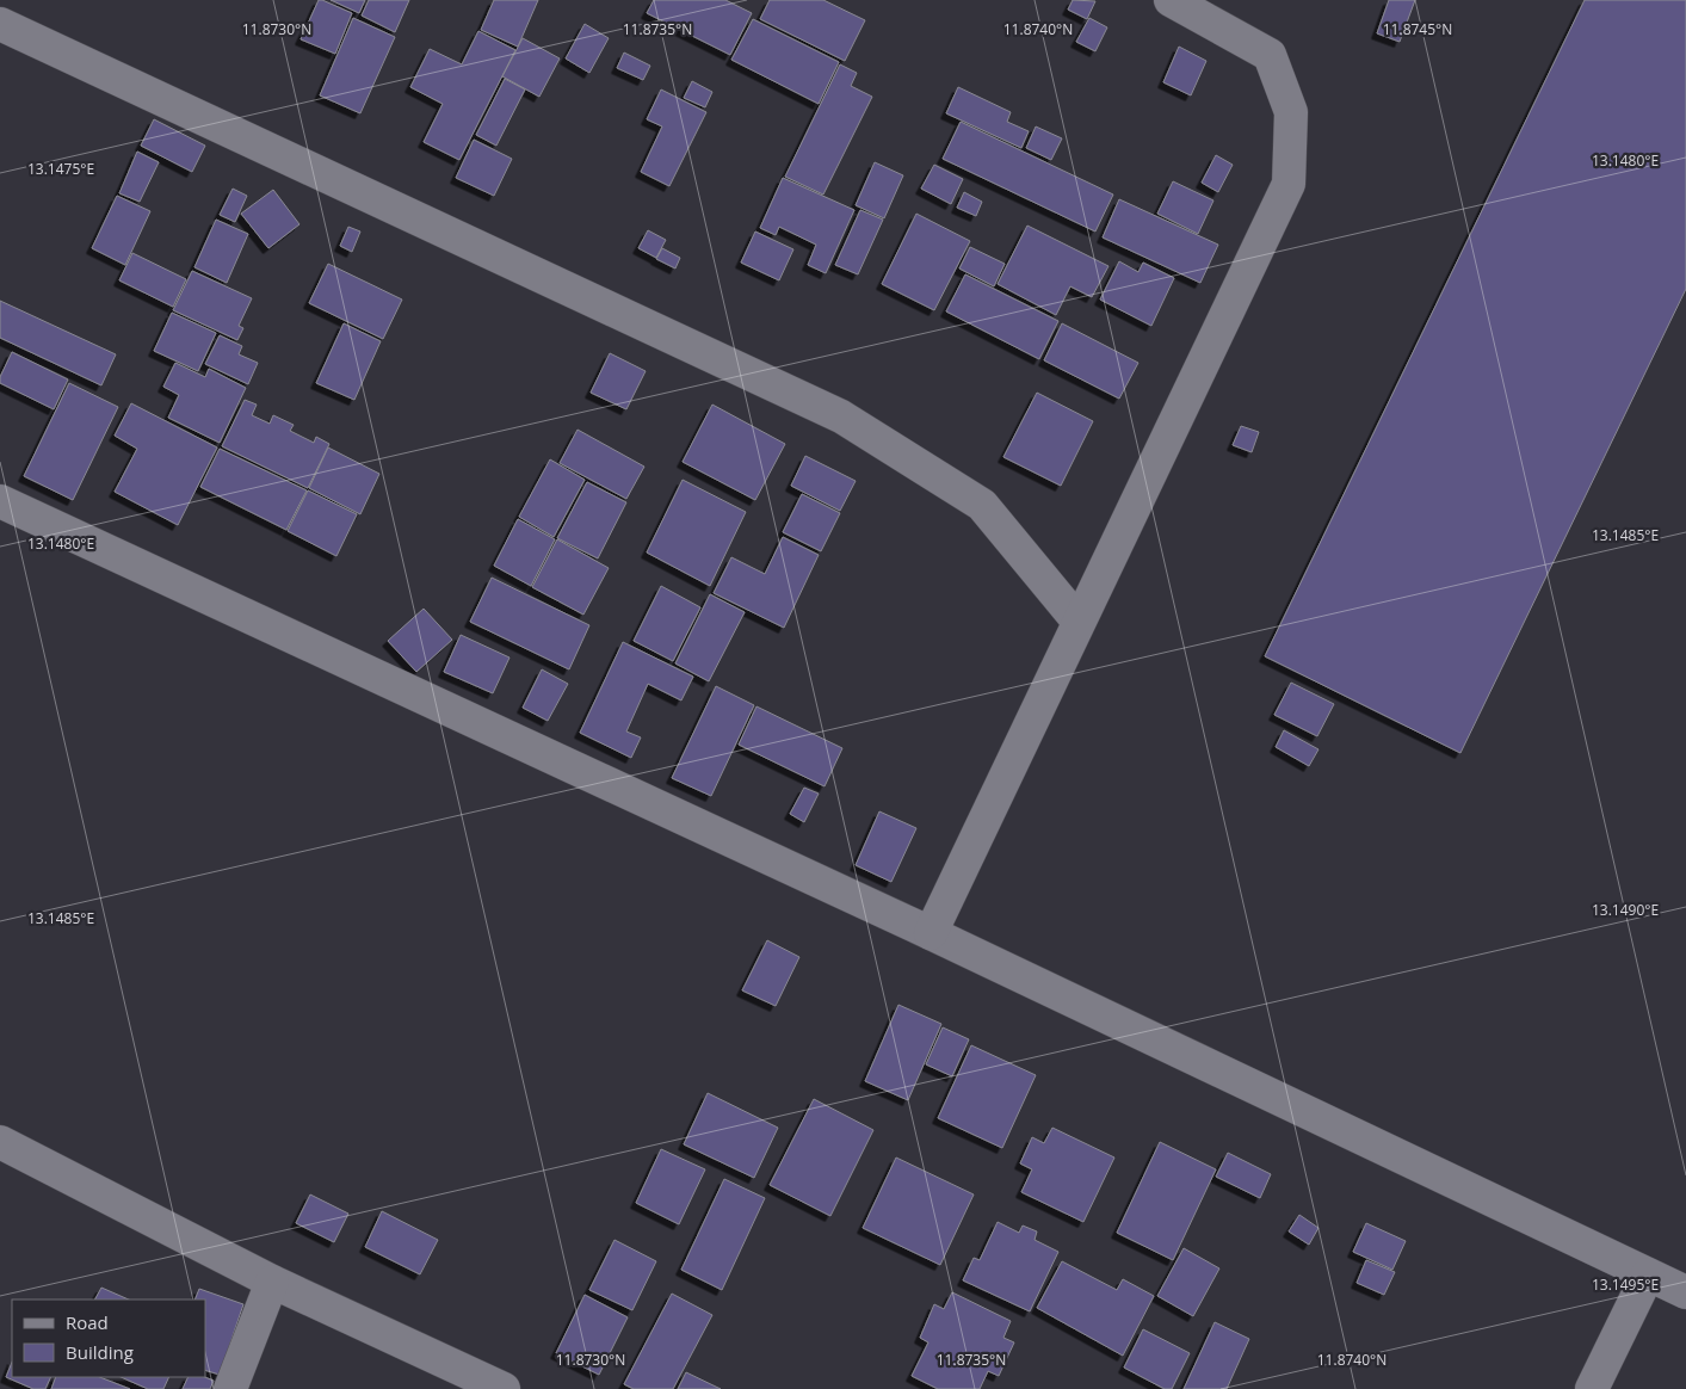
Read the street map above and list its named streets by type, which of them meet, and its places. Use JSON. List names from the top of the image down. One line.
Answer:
{"legend":["Road","Building"],"coordinates":["11.8730°N","11.8735°N","11.8740°N","11.8745°N","13.1480°E","13.1475°E","13.1485°E","13.1490°E","13.1495°E"]}
